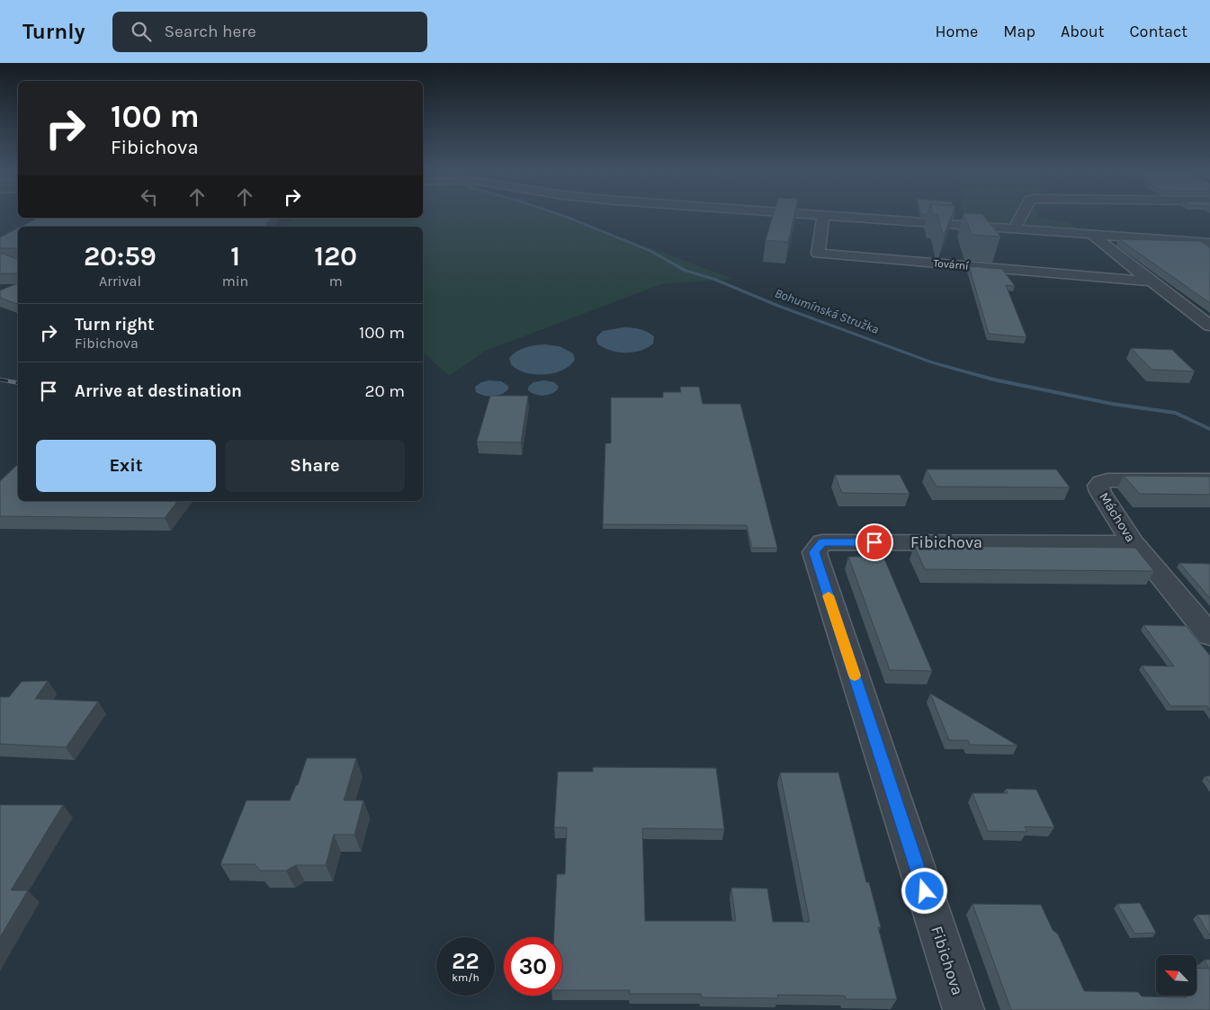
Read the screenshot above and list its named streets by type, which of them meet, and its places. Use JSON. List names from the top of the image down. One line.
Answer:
{"streets":{"street":["Tovární","Máchova","Fibichova"]},"crossings":[["Máchova","Fibichova"]],"water":["Bohumínská Stružka"],"north":"top left","page":{"header":"Turnly","search":"Search here","nav":["Home","Map","About","Contact"],"turn":["100 m","Fibichova"],"eta":["20:59","Arrival","1","min","120","m"],"list":[{"name":"Turn right","note":"Fibichova","value":"100 m"},{"name":"Arrive at destination","value":"20 m"}],"buttons":["Exit","Share"],"speed":"22 km/h","limit":"30"}}
